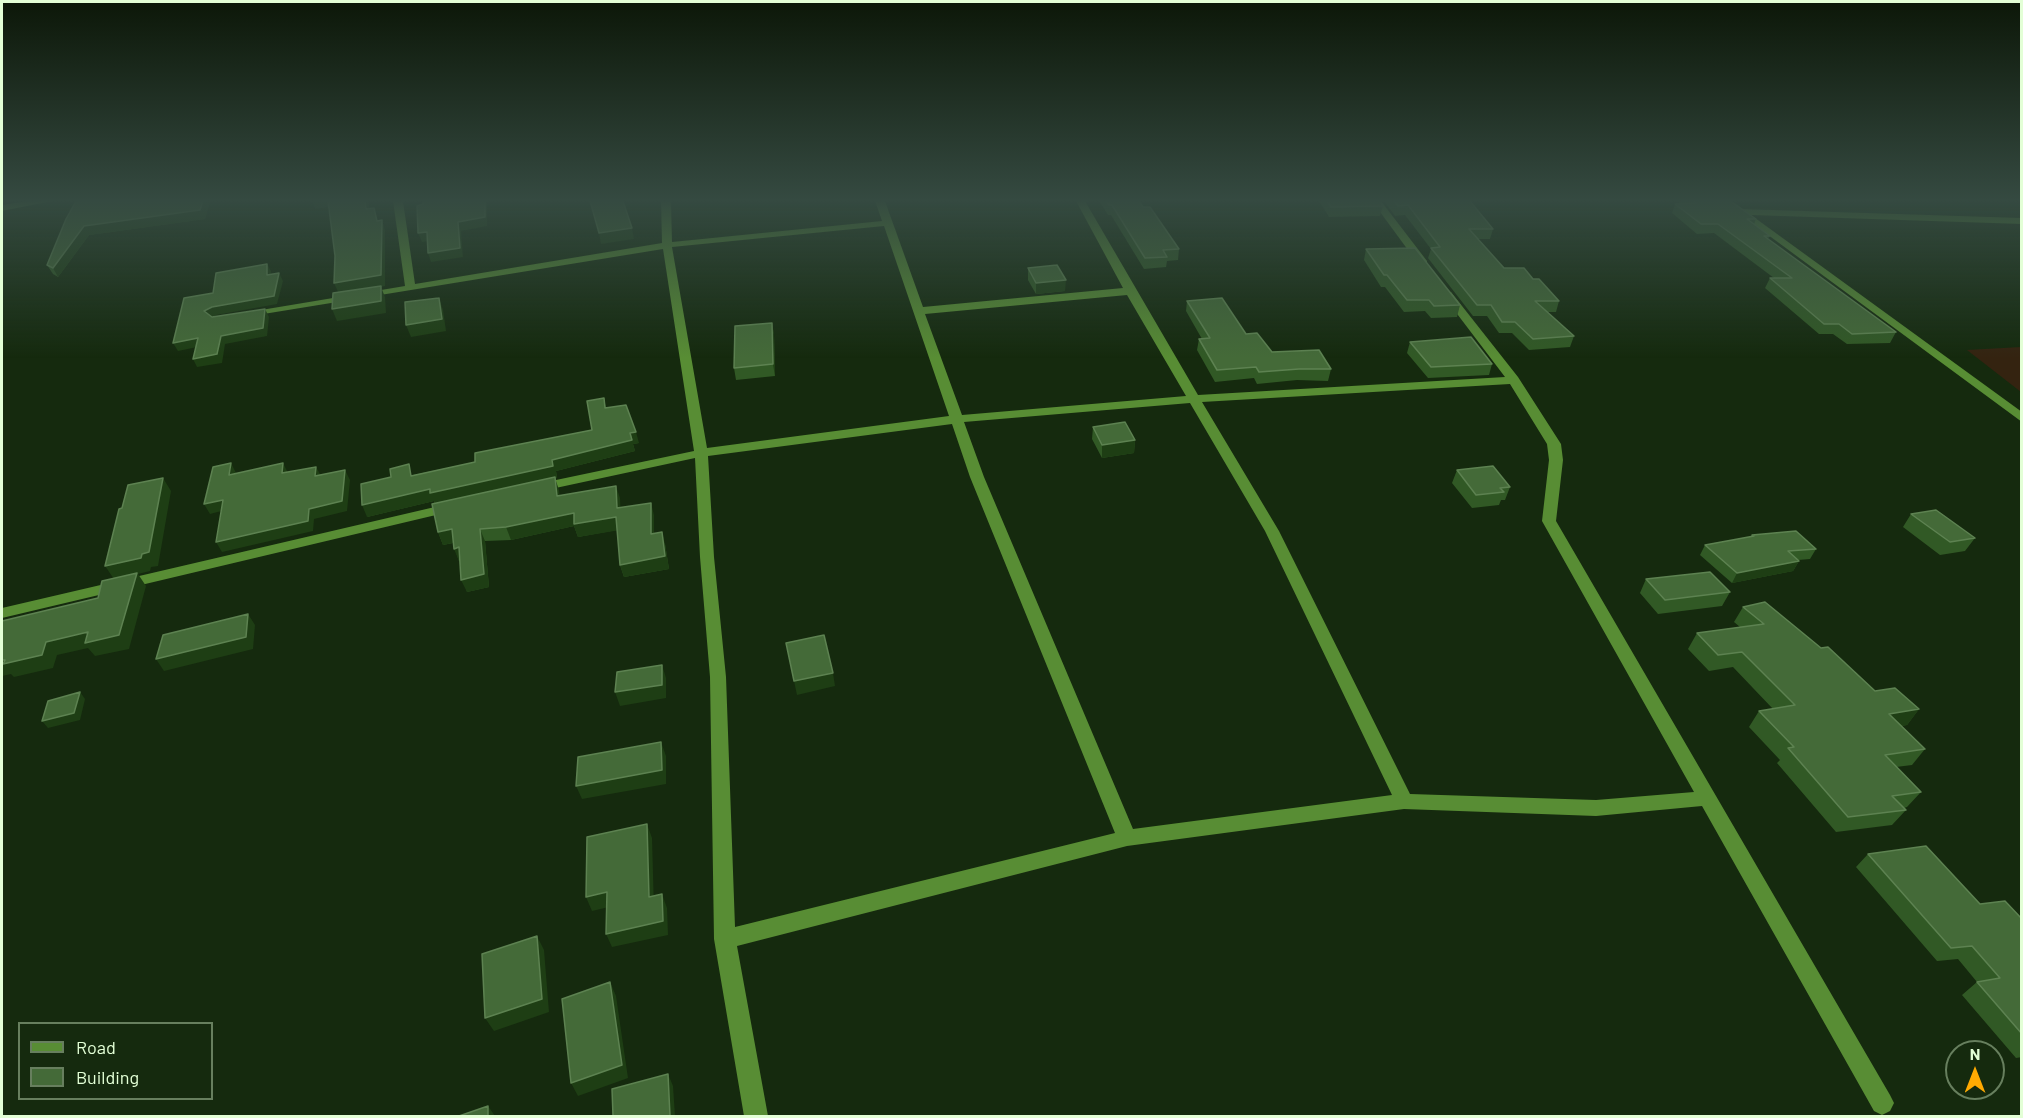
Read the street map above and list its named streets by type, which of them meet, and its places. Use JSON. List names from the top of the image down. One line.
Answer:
{"legend":["Road","Building"],"north":"top"}
